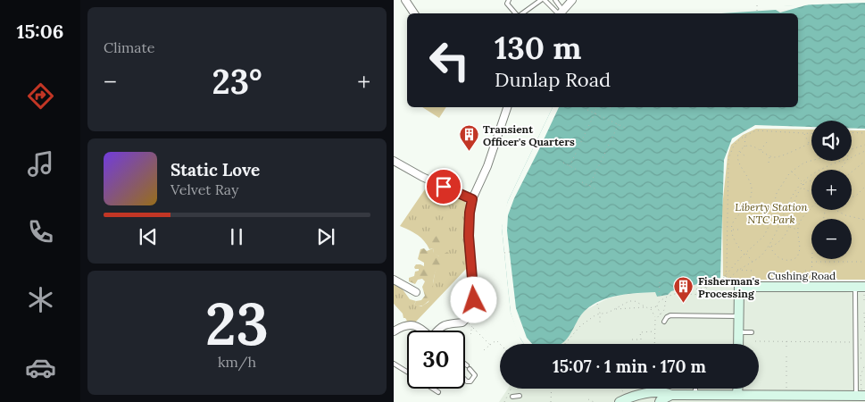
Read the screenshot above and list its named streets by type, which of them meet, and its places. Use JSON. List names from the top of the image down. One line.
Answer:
{"streets":{"street":["Cushing Road"]},"parks":["Liberty Station NTC Park"],"places":{"building":["Transient Officer's Quarters","Fisherman's Processing"]},"page":{"tabs":"15:06","tile":["Climate",["23","km/h"]],"turn":["130 m","Dunlap Road"],"heat":["−","23°","+"],"map_buttons":["+","−"],"song":["Static Love","Velvet Ray"],"limit":"30","trip":"15:07 · 1 min · 170 m"}}
